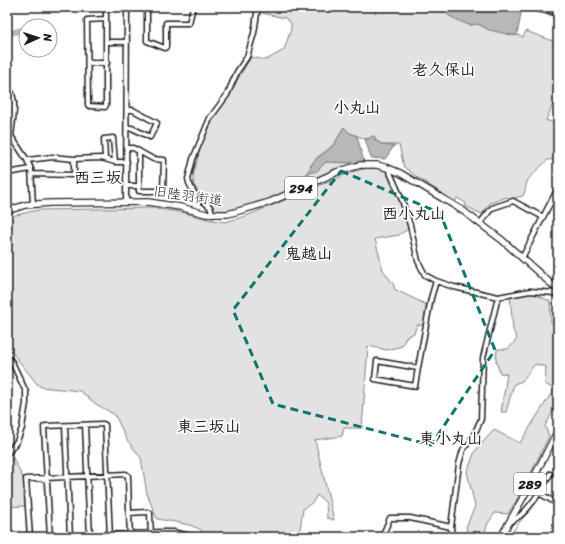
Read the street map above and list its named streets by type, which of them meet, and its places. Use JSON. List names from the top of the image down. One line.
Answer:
{"streets":{"highway":["294","旧陸羽街道","289"]},"districts":["老久保山","小丸山","西三坂","西小丸山","鬼越山","東三坂山","東小丸山"],"north":"right"}
